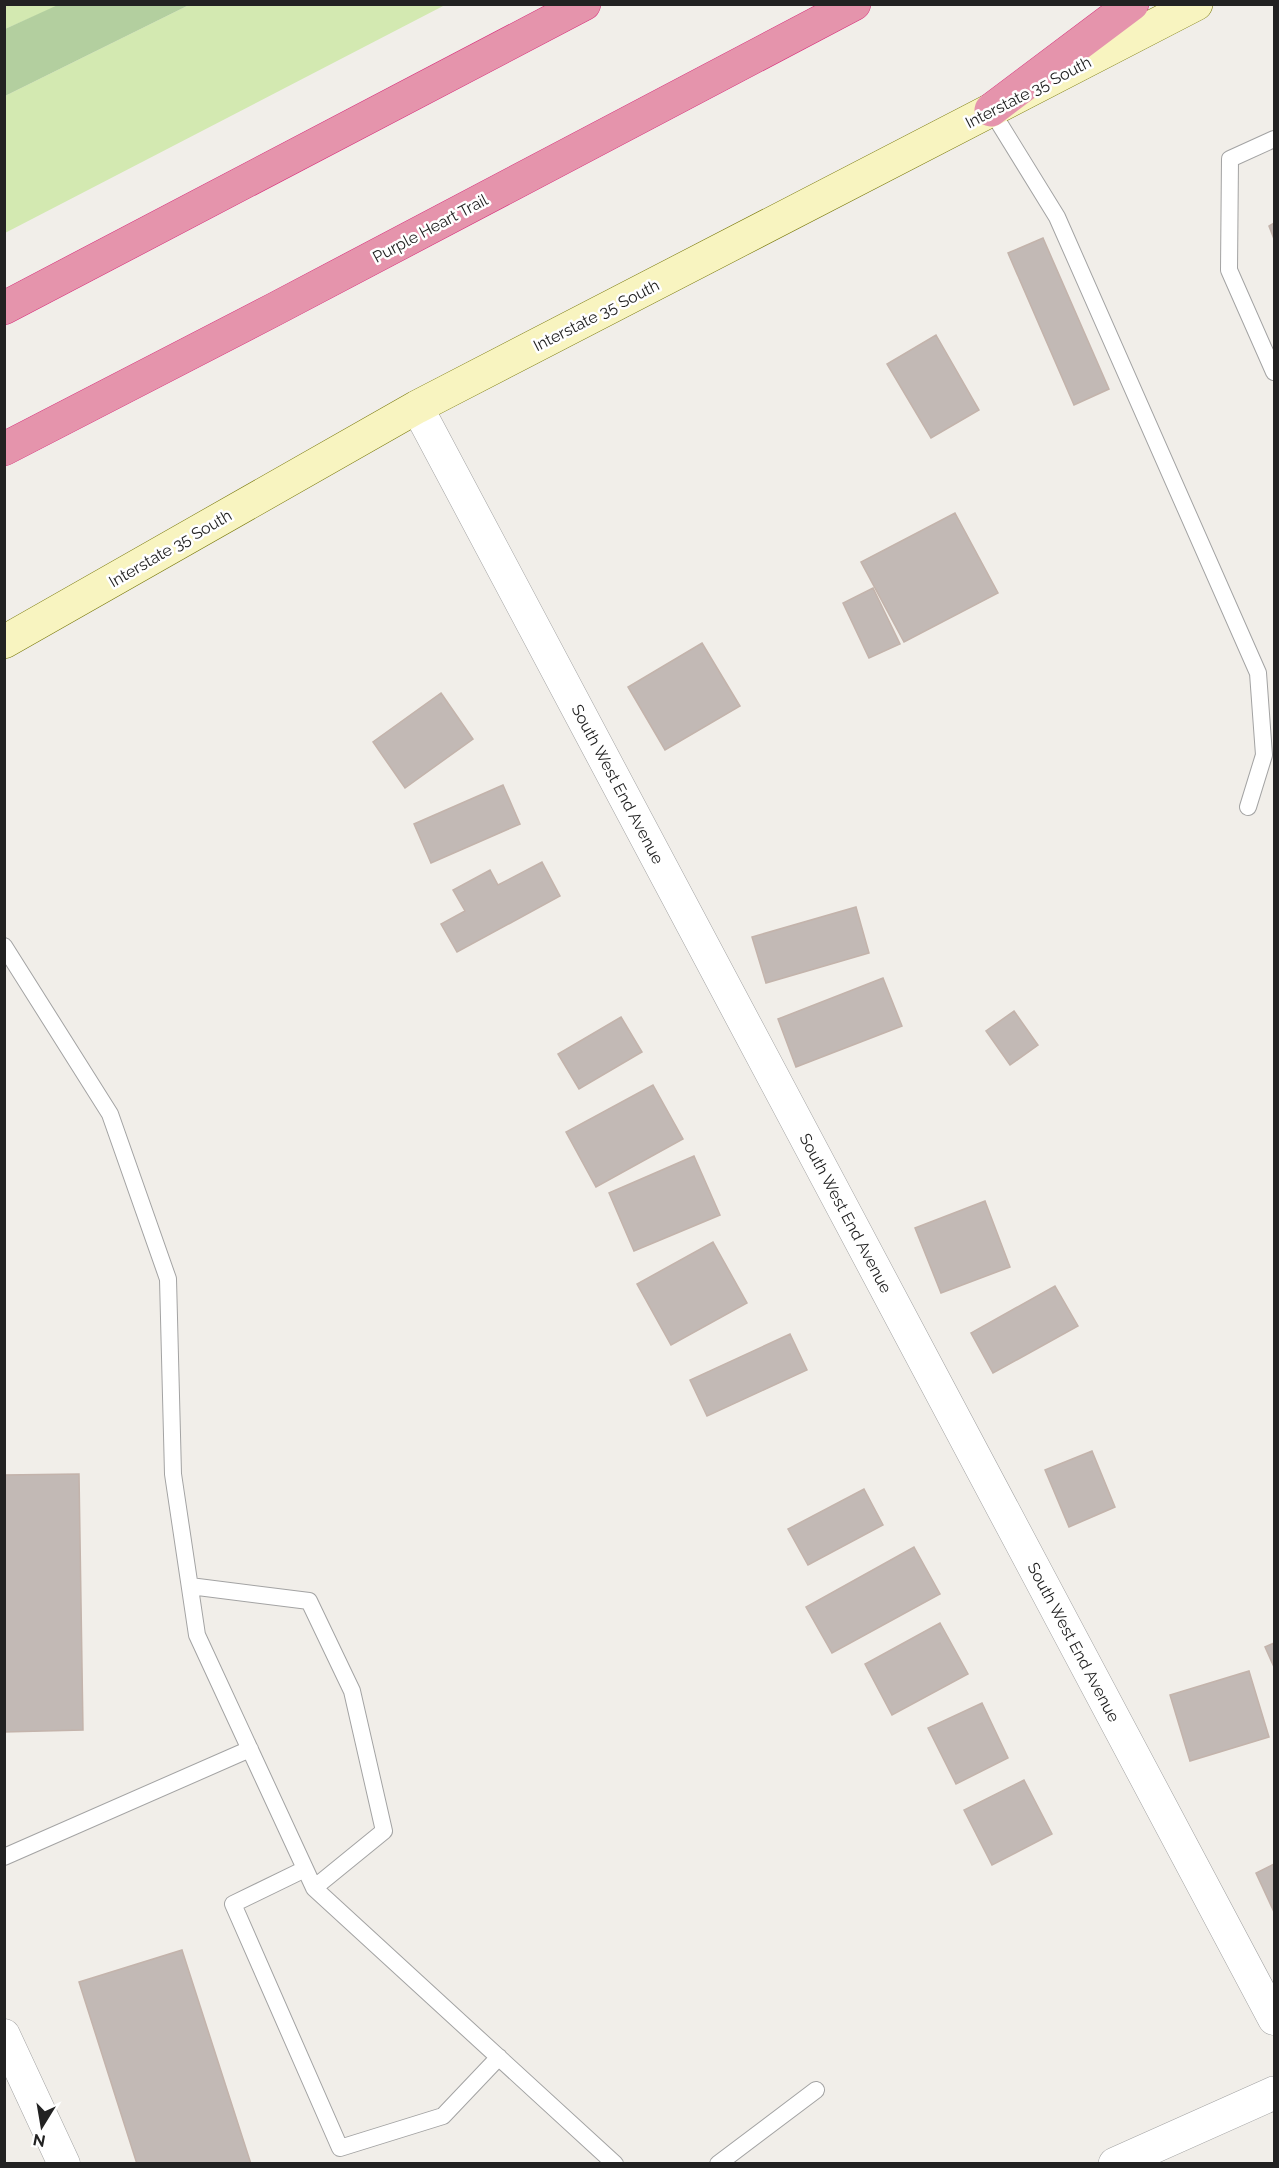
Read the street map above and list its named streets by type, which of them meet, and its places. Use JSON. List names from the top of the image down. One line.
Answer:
{"streets":{"highway":["Purple Heart Trail"],"main road":["Interstate 35 South"],"street":["South West End Avenue"]},"crossings":[["Interstate 35 South","South West End Avenue"]],"north":"bottom"}
